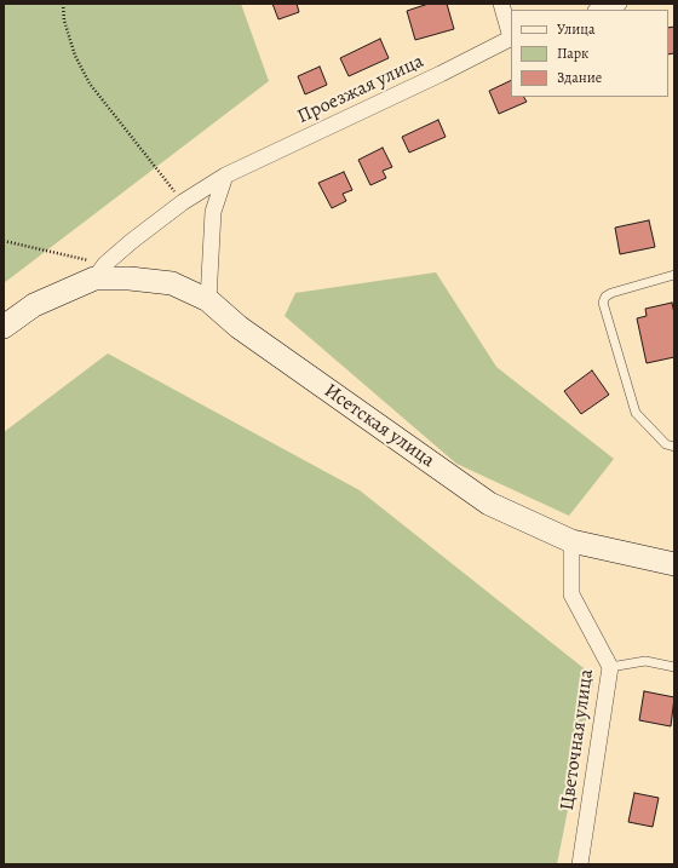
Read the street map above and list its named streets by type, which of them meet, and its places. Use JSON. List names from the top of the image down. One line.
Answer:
{"streets":{"main road":["Исетская улица"],"street":["Проезжая улица","Цветочная улица"]},"crossings":[["Проезжая улица","Исетская улица"],["Исетская улица","Цветочная улица"]],"legend":["Улица","Парк","Здание"]}
